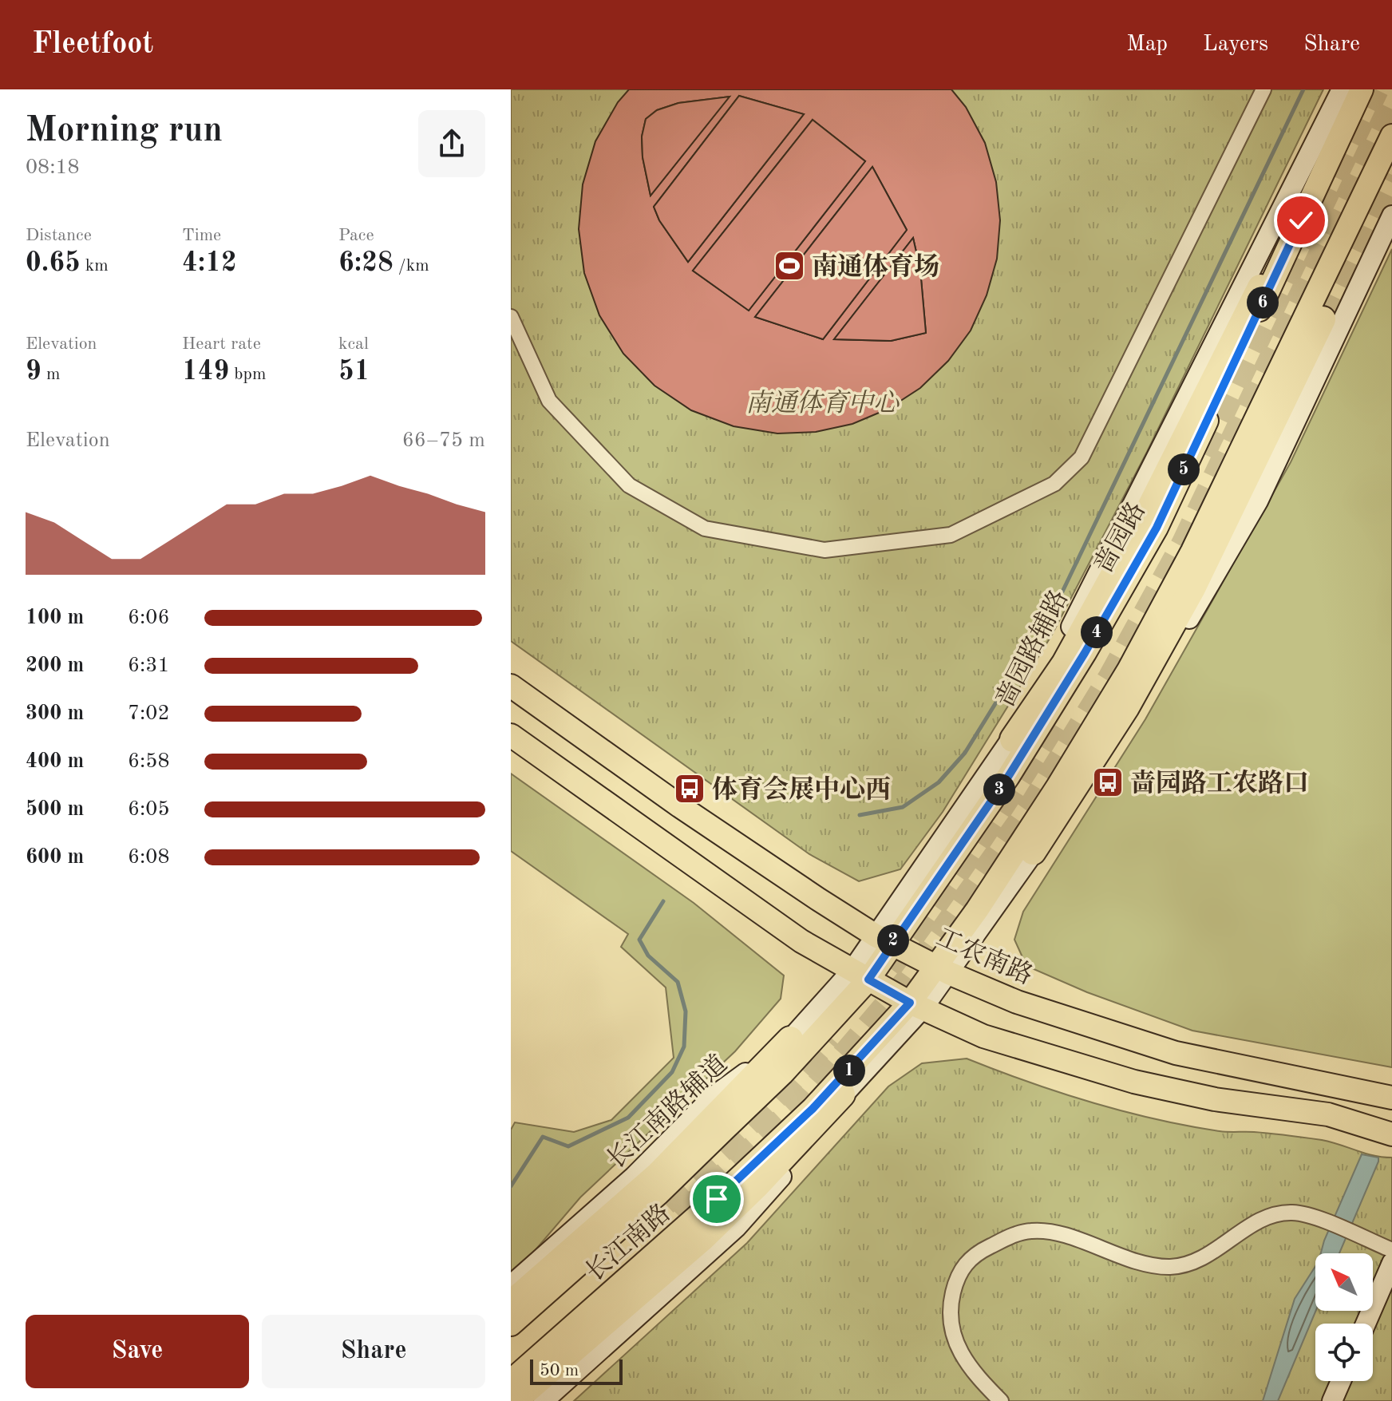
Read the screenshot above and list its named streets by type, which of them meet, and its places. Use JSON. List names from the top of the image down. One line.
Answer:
{"streets":{"main road":["啬园路","工农南路","长江南路"],"street":["啬园路辅路","长江南路辅道"]},"crossings":[["啬园路","啬园路辅路"],["啬园路","工农南路"],["啬园路","长江南路辅道"],["啬园路","长江南路"],["啬园路辅路","工农南路"],["长江南路辅道","长江南路"]],"parks":["南通体育中心"],"places":{"sports":["南通体育场"],"bus stop":["啬园路工农路口","体育会展中心西"]},"scale_bar":"50 m","north":"top left","page":{"header":"Fleetfoot","nav":["Map","Layers","Share"],"heading":["Morning run","08:18"],"stats":[["Distance","0.65 km"],["Time","4:12"],["Pace","6:28 /km"],["Elevation","9 m"],["Heart rate","149 bpm"],["kcal","51"]],"pins":["6","5","4","3","2","1"],"chart":["Elevation","66–75 m"],"list":[{"name":"100 m","note":"6:06"},{"name":"200 m","note":"6:31"},{"name":"300 m","note":"7:02"},{"name":"400 m","note":"6:58"},{"name":"500 m","note":"6:05"},{"name":"600 m","note":"6:08"}],"buttons":["Save","Share"],"scale":"50 m"}}
